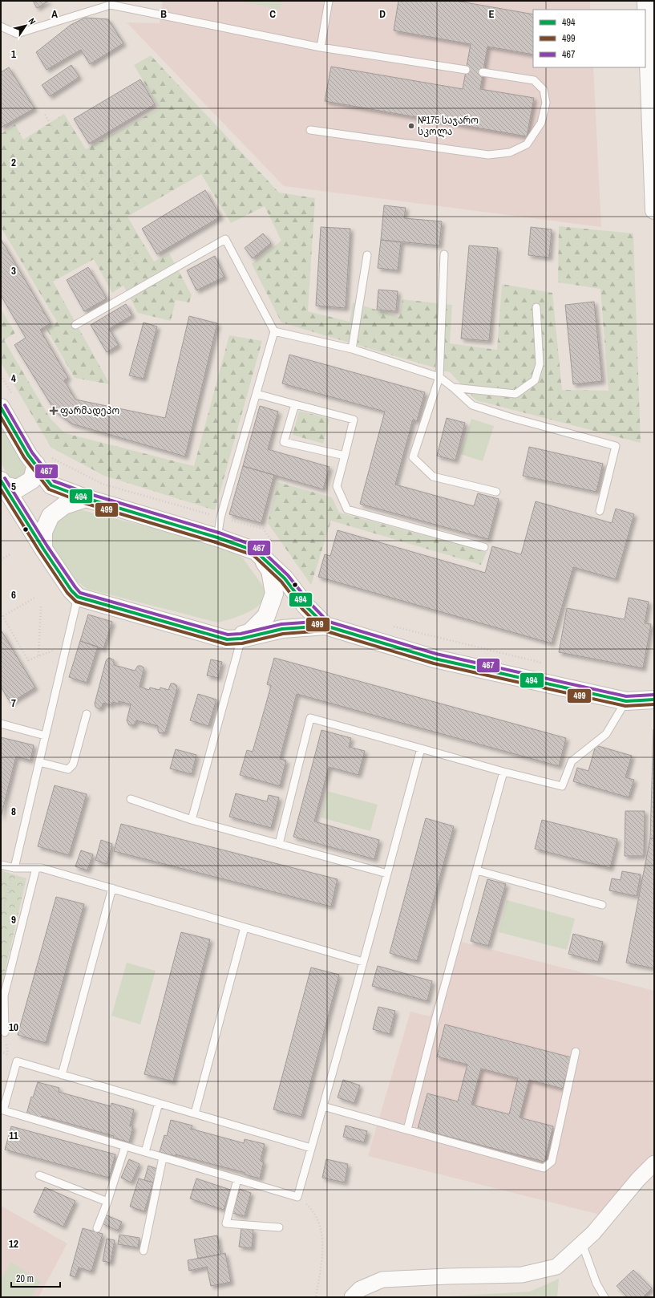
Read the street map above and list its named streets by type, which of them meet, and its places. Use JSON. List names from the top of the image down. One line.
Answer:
{"places":{"other":["№175 საჯარო სკოლა"],"health":["ფარმადეპო"]},"lines":["transit line 467","transit line 494","transit line 499"],"legend":["494","499","467"],"scale_bar":"20 m","north":"top right","grid":{"columns":["A","B","C","D","E"],"rows":["1","2","3","4","5","6","7","8","9","10","11","12"]}}
